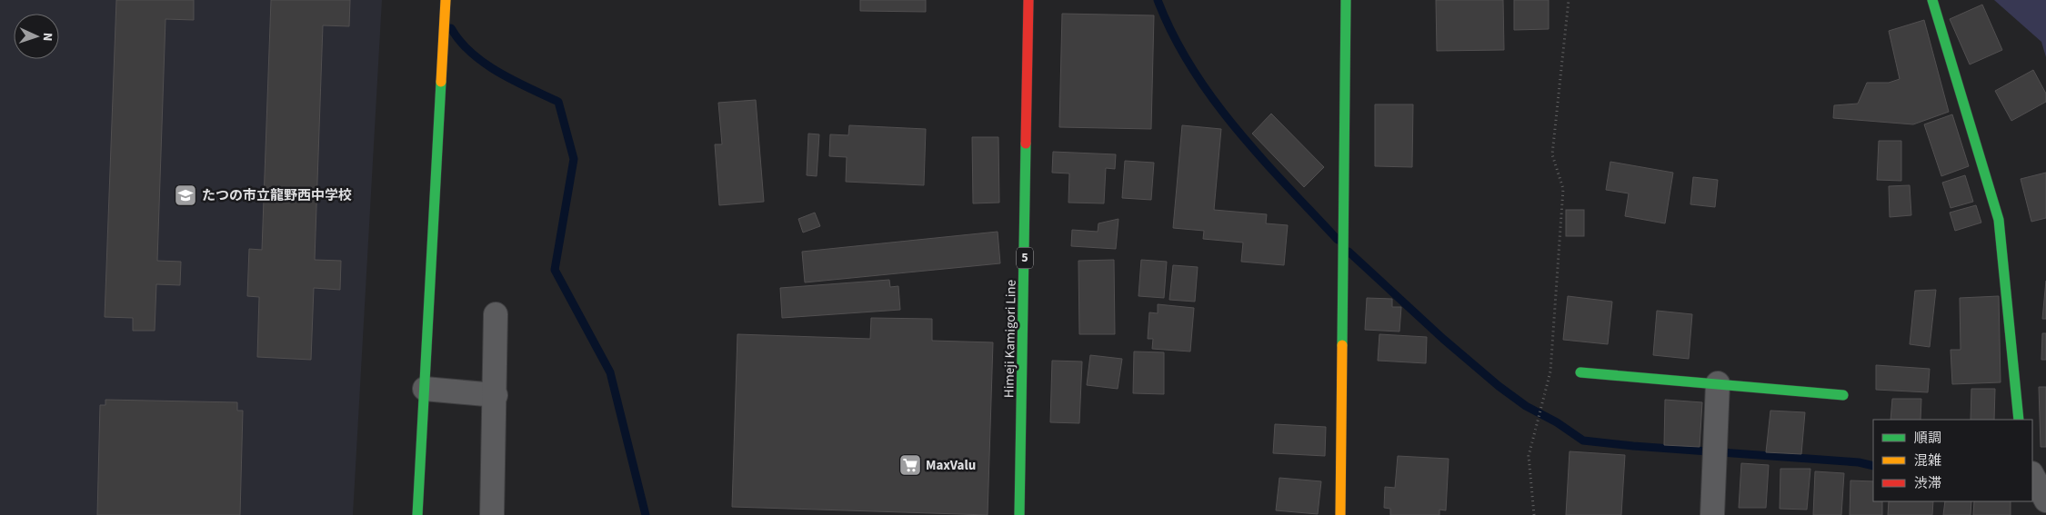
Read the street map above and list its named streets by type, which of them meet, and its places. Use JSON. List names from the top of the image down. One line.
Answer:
{"streets":{"street":["5","Himeji Kamigori Line"]},"places":{"school or university":["たつの市立龍野西中学校"],"supermarket":["MaxValu"]},"legend":["順調","混雑","渋滞"],"north":"right"}
